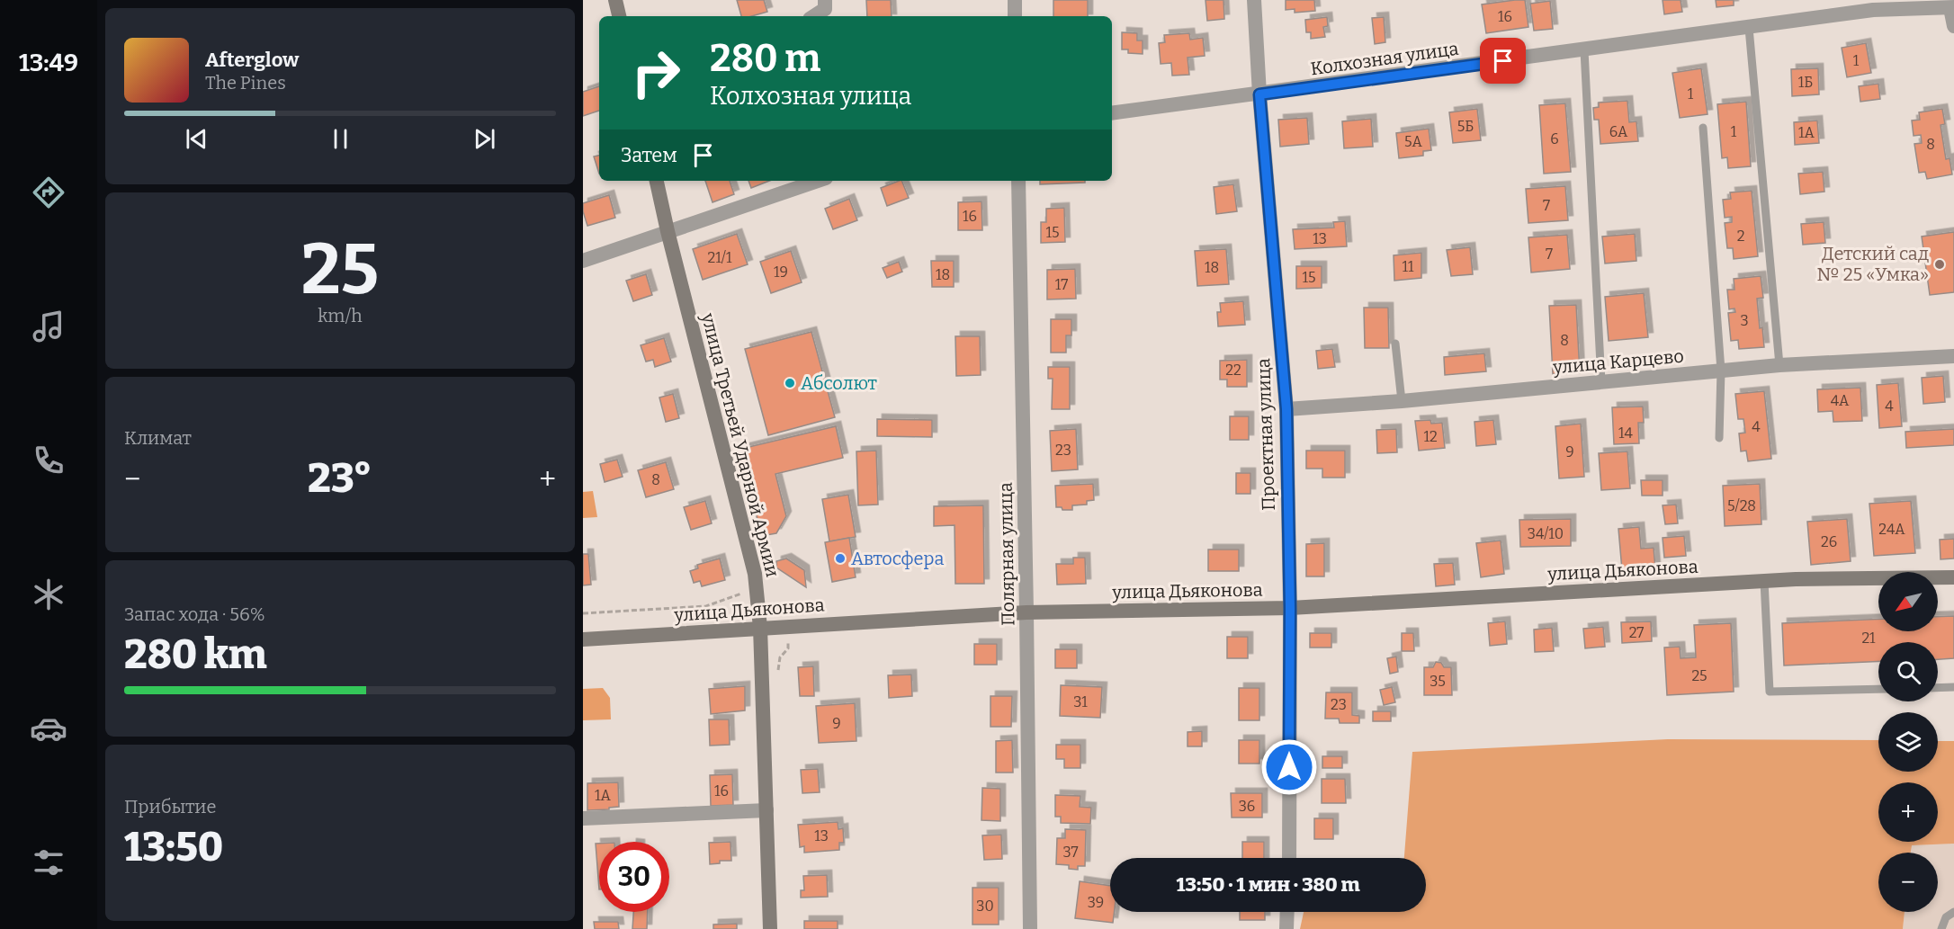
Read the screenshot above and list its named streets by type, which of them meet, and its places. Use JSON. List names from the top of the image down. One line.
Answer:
{"streets":{"main road":["улица Третьей Ударной Армии","улица Дьяконова"],"street":["Колхозная улица","улица Карцево","Проектная улица","Полярная улица"]},"crossings":[["Колхозная улица","Проектная улица"],["улица Карцево","Проектная улица"],["Проектная улица","улица Дьяконова"],["улица Третьей Ударной Армии","улица Дьяконова"],["Полярная улица","улица Дьяконова"]],"places":["Детский сад № 25 «Умка»","Абсолют","Автосфера"],"house_numbers":["16","1","1Б","1","5Б","6А","1","1А","6","5А","8","7","16","15","2","13","7","21/1","11","18","19","18","15","17","3","8","22","4А","4","4","14","12","23","9","8","5/28","24А","34/10","26","27","21","25","35","31","23","9","16","1А","36","13","37","39","30"],"north":"bottom left","page":{"tabs":"13:49","turn":["280 m","Колхозная улица"],"song":["Afterglow","The Pines"],"then":"Затем","tile":[["25","km/h"],"Климат",["Запас хода · 56%","280 km"],["Прибытие","13:50"]],"heat":["−","23°","+"],"map_buttons":["+","−"],"limit":"30","trip":"13:50 · 1 мин · 380 m"}}
